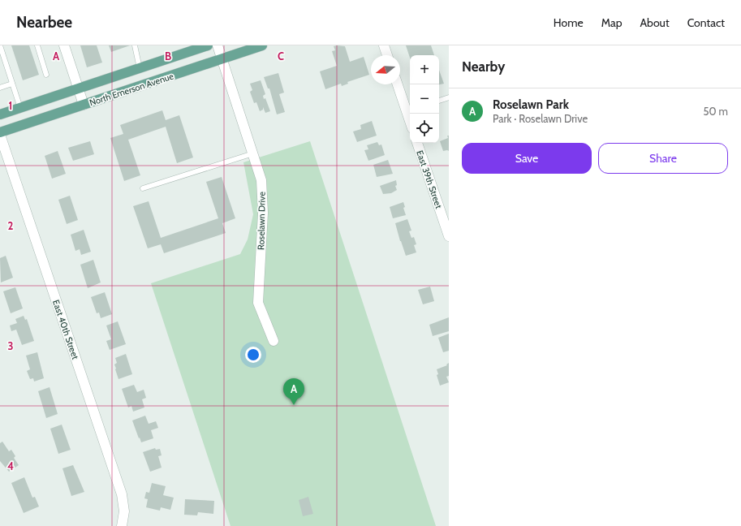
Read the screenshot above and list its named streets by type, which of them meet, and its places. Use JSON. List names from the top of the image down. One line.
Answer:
{"streets":{"main road":["North Emerson Avenue"],"street":["East 39th Street","Roselawn Drive","East 40th Street"]},"crossings":[["North Emerson Avenue","Roselawn Drive"],["North Emerson Avenue","East 40th Street"]],"north":"left","page":{"header":"Nearbee","nav":["Home","Map","About","Contact"],"heading":"Nearby","map_buttons":["+","−"],"list":[{"mark":"A","name":"Roselawn Park","note":"Park · Roselawn Drive","value":"50 m"}],"buttons":["Save","Share"],"pins":"A"},"grid":{"columns":["A","B","C"],"rows":["1","2","3","4"]}}
